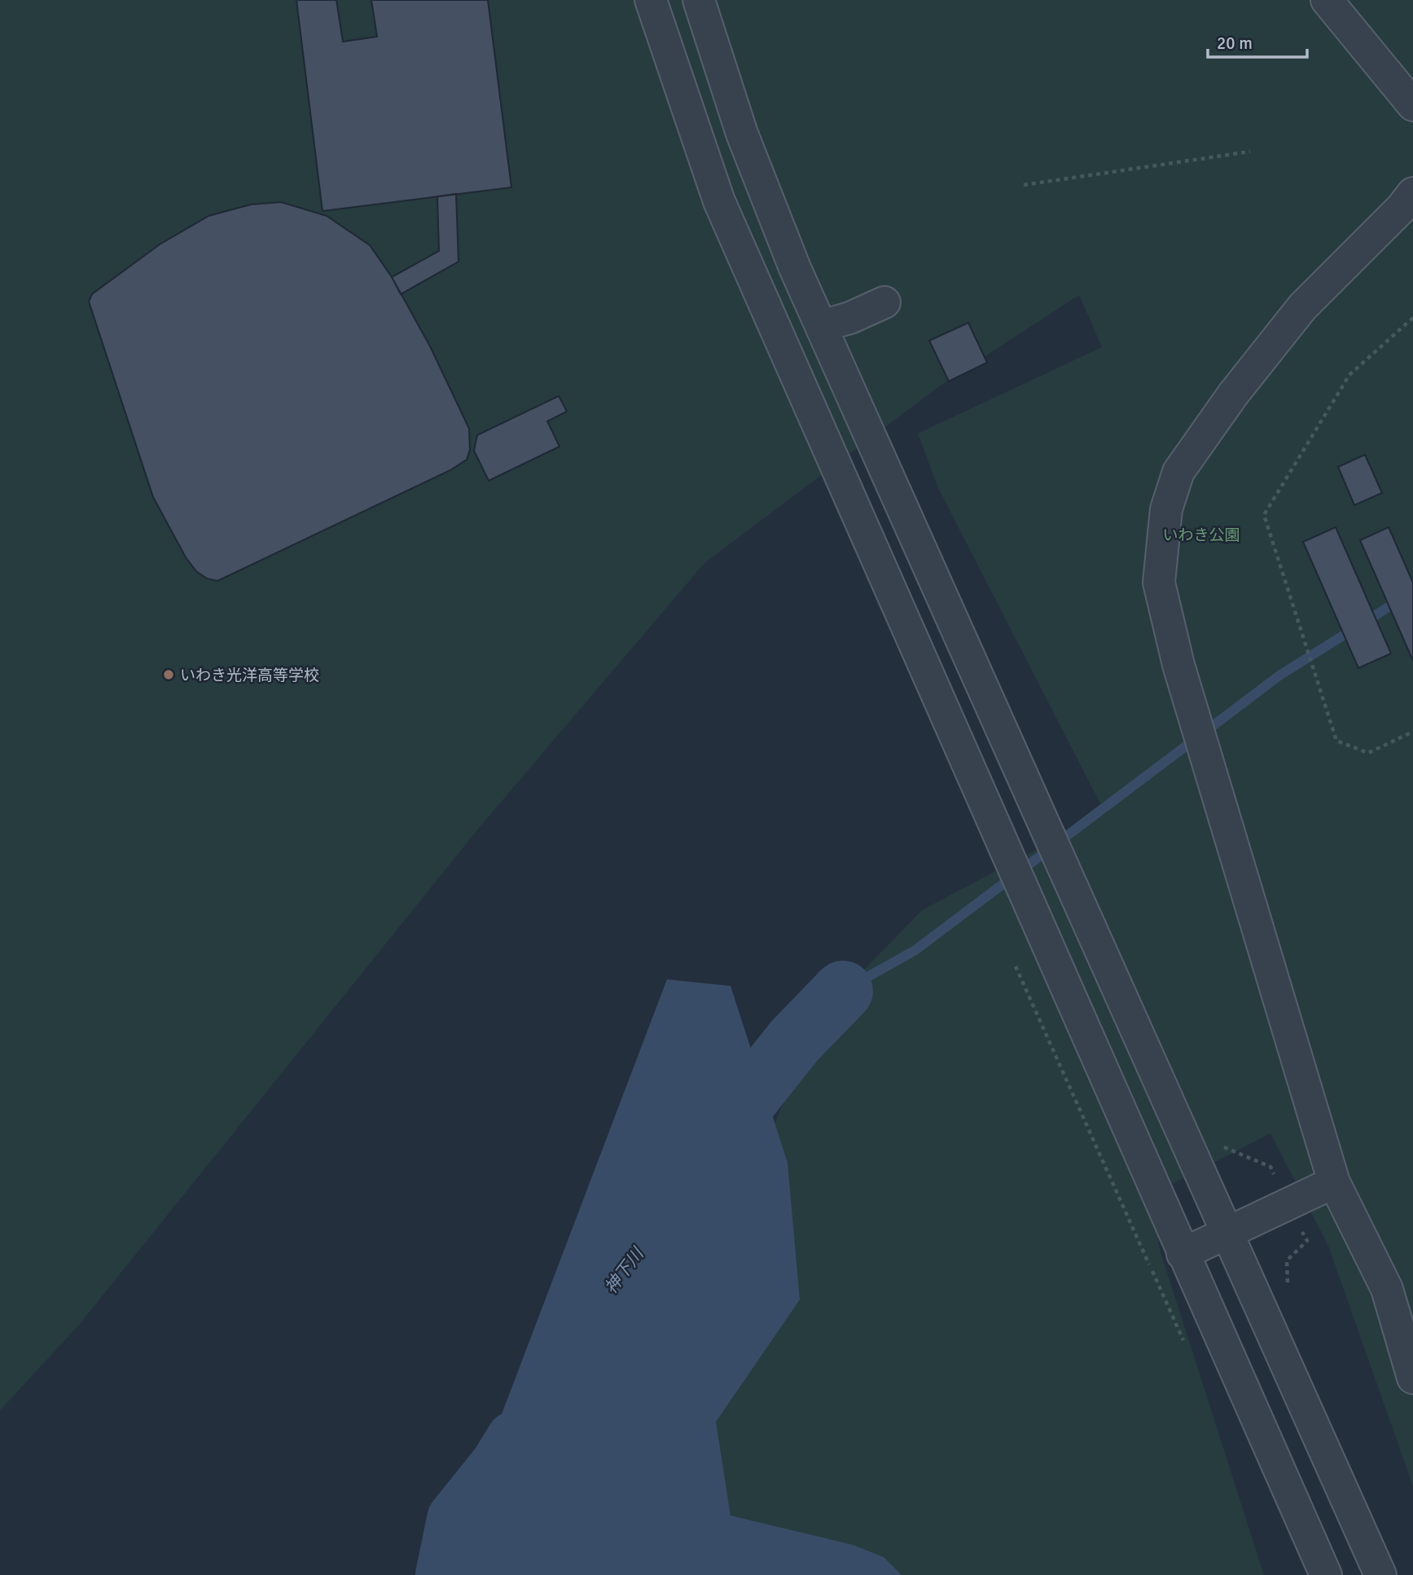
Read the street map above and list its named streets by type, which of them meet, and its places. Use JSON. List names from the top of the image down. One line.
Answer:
{"water":["神下川"],"parks":["いわき公園"],"places":["いわき光洋高等学校"],"scale_bar":"20 m"}
